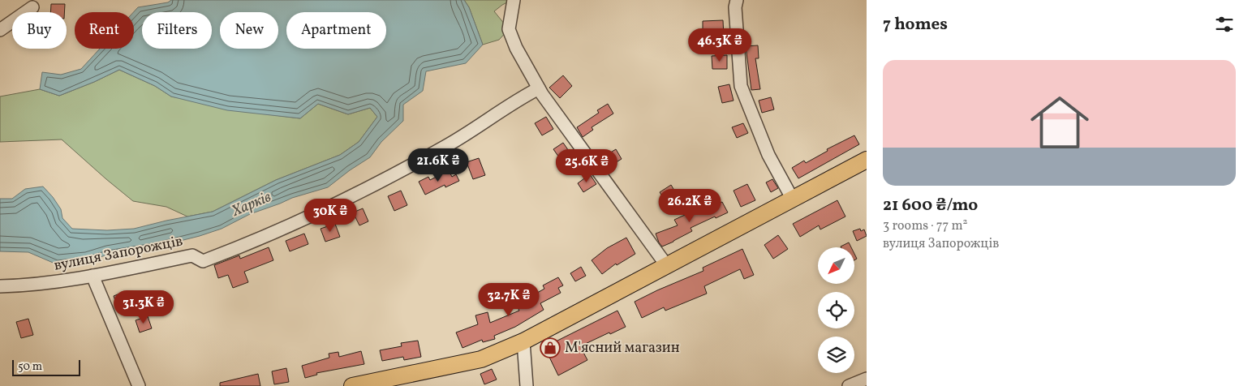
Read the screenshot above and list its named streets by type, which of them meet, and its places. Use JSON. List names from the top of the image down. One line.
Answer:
{"streets":{"street":["вулиця Запорожців"]},"water":["Харків"],"places":{"shop":["М'ясний магазин"]},"scale_bar":"50 m","north":"bottom left","page":{"heading":"7 homes","chip":["Buy","Rent","Filters","New","Apartment"],"price":["46.3K ₴","21.6K ₴","25.6K ₴","26.2K ₴","30K ₴","32.7K ₴","31.3K ₴"],"list":[{"name":"21 600 ₴/mo","note":"3 rooms · 77 m² · вулиця Запорожців"}],"scale":"50 m"}}
